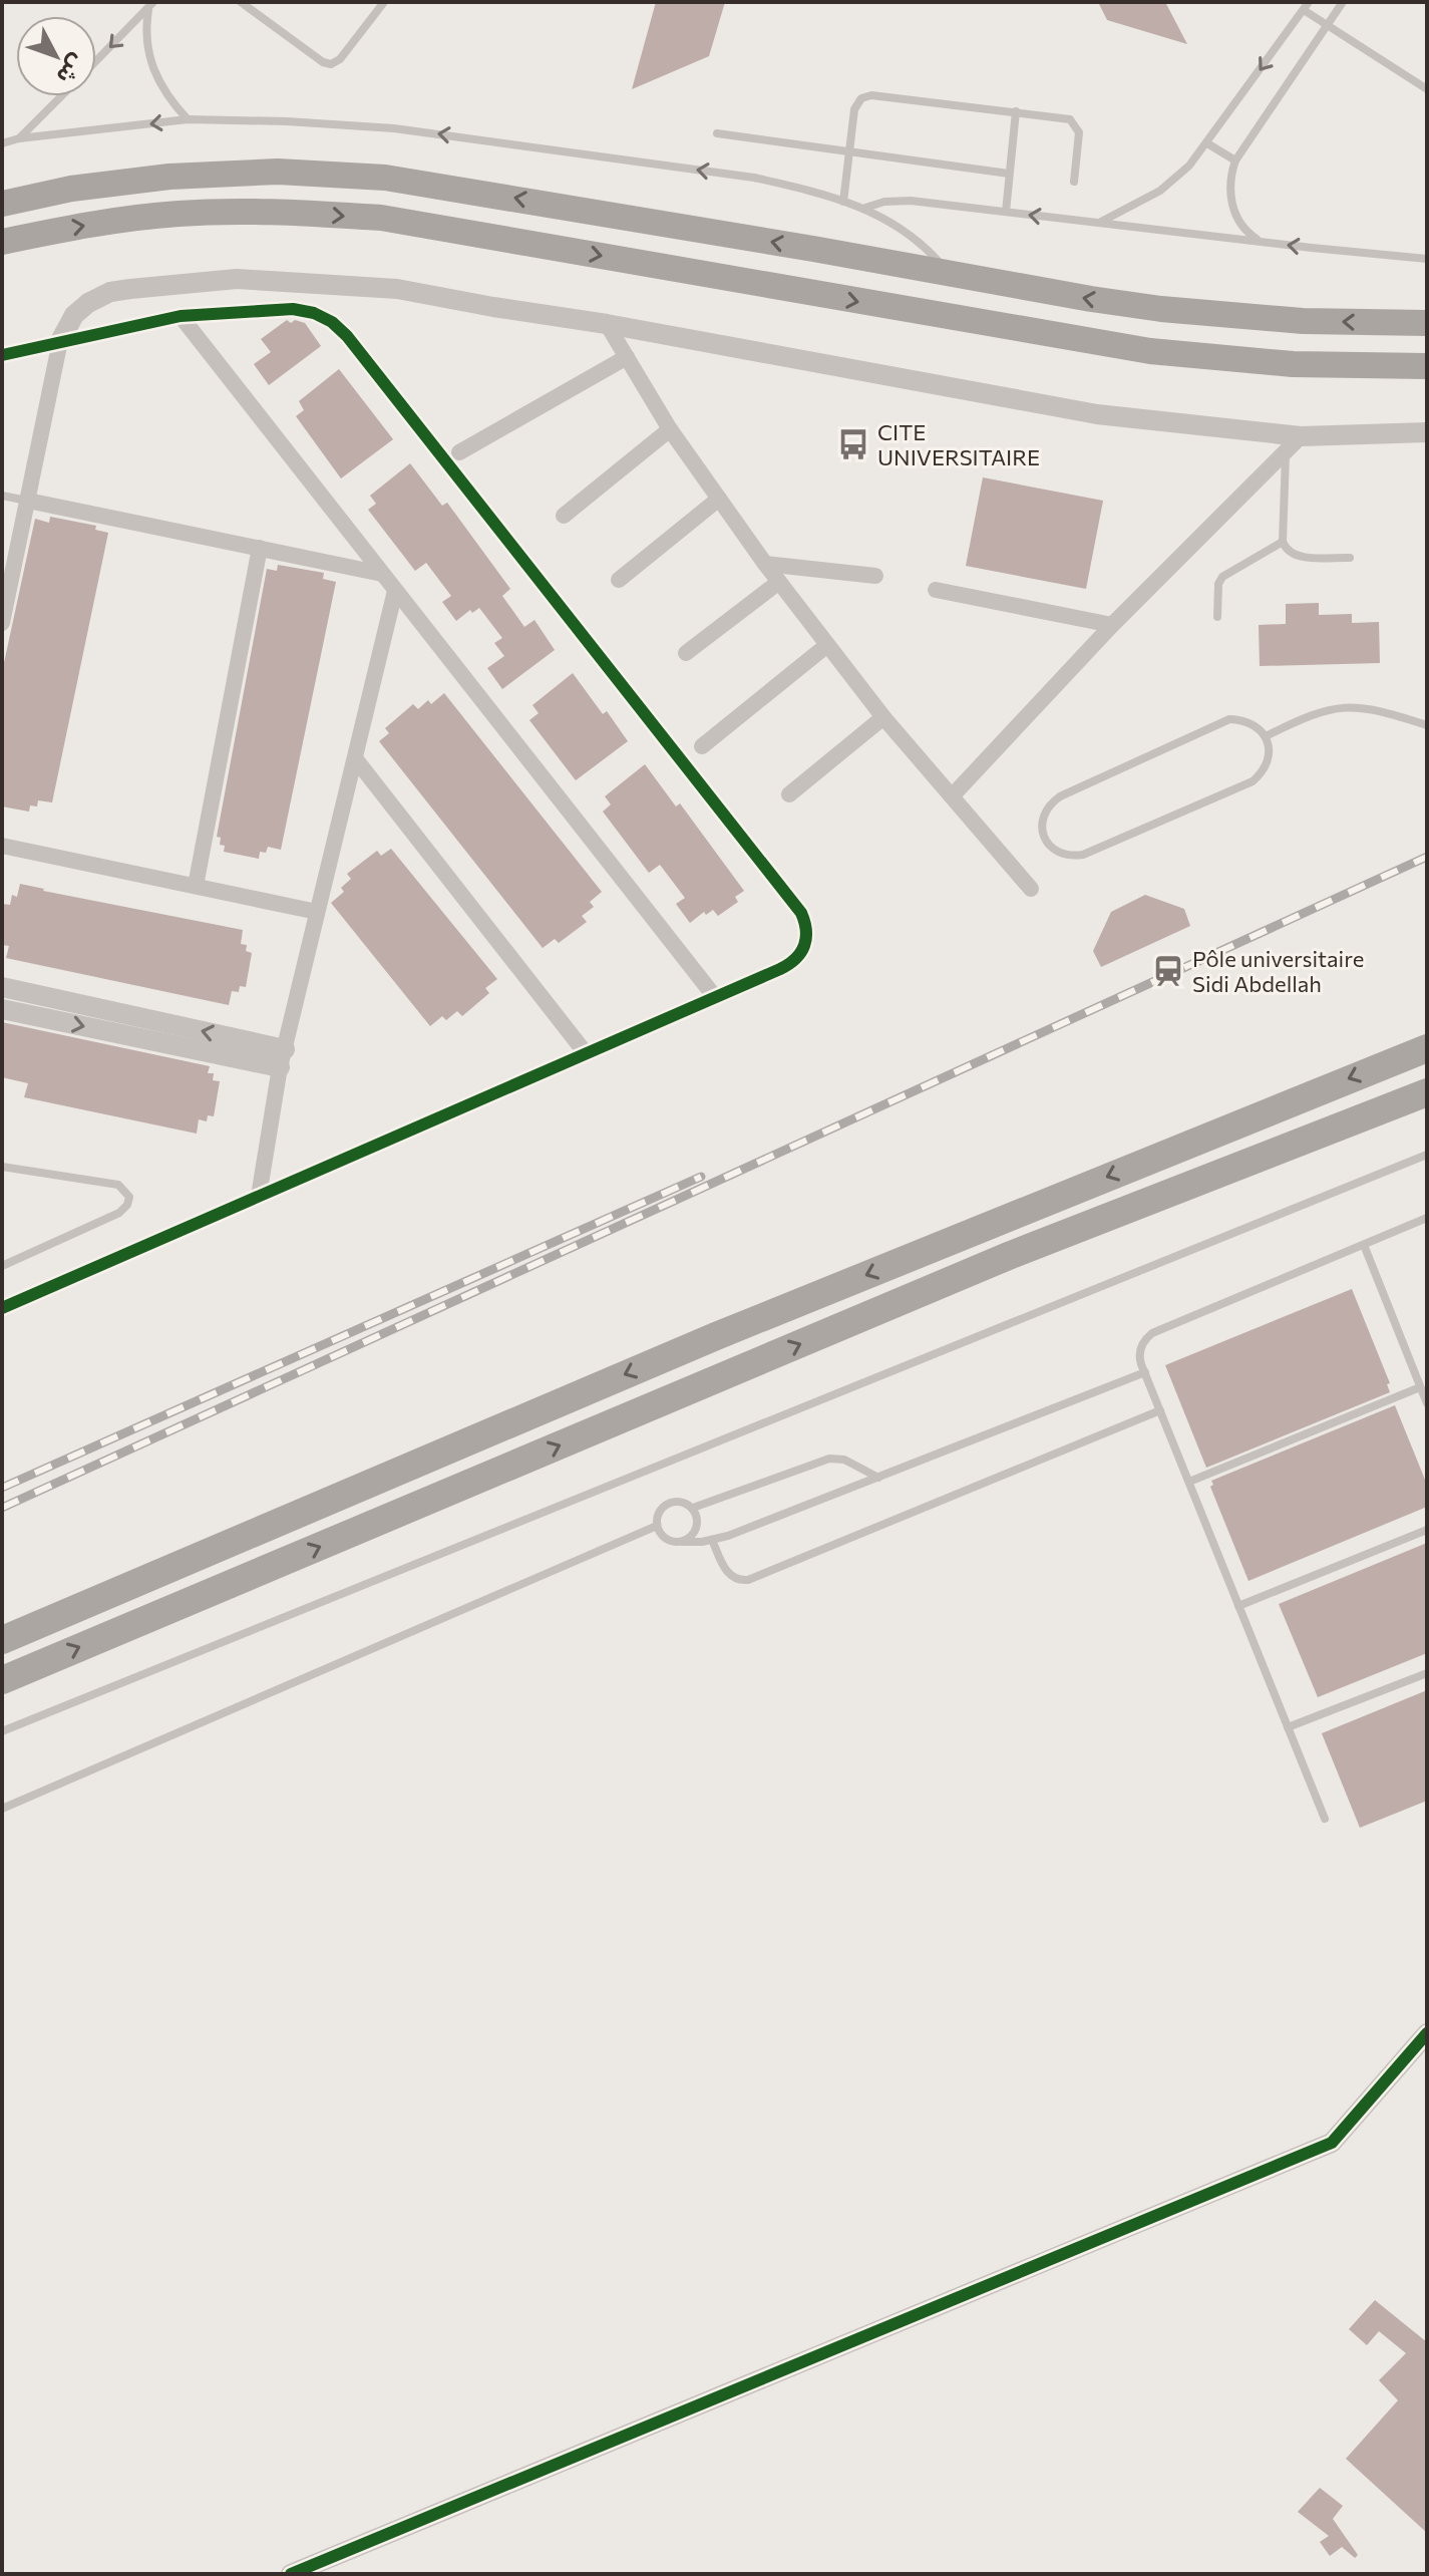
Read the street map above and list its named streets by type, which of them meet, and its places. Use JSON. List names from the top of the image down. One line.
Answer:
{"places":{"bus stop":["CITE UNIVERSITAIRE"],"station":["Pôle universitaire Sidi Abdellah"]},"north":"bottom right"}
